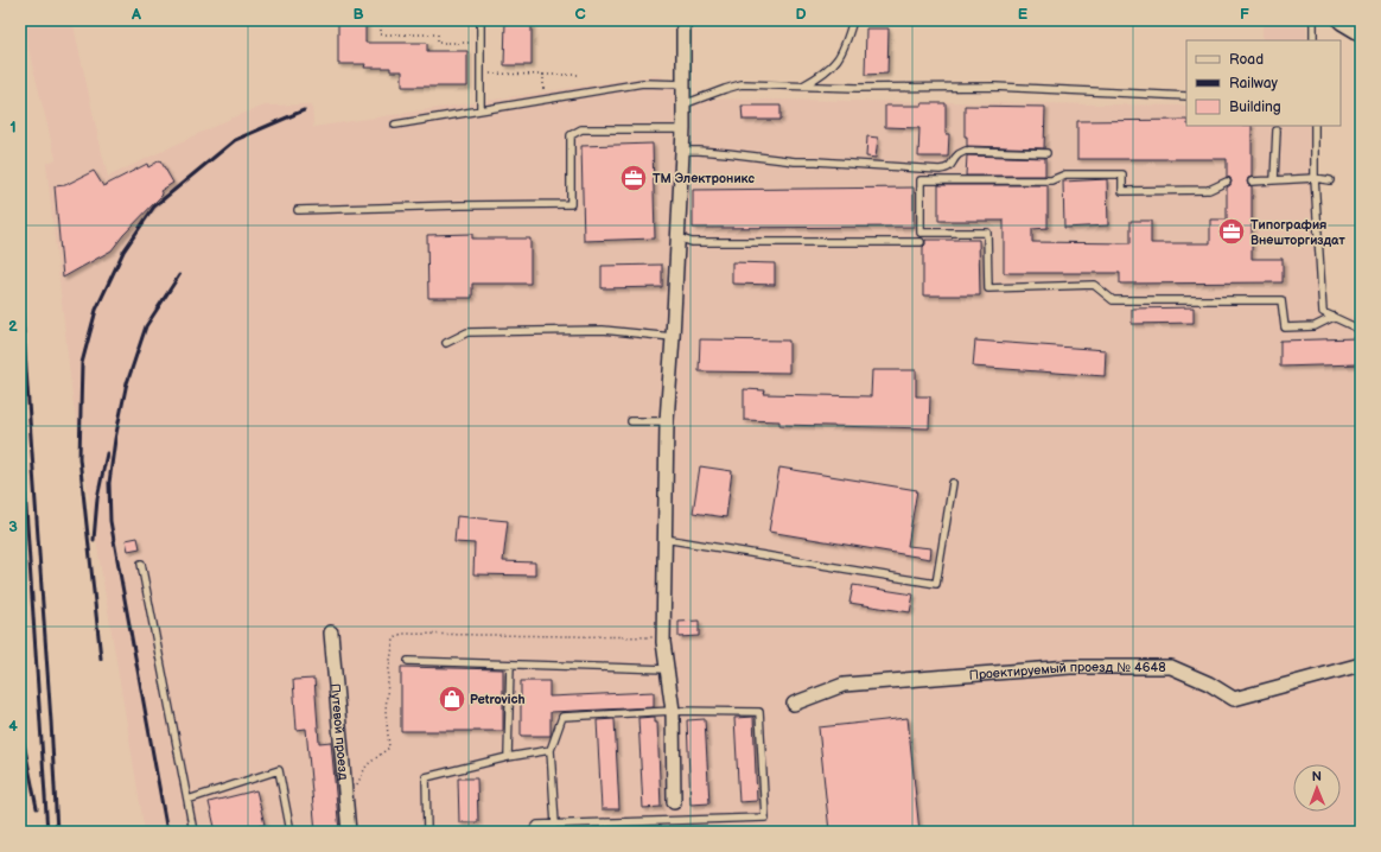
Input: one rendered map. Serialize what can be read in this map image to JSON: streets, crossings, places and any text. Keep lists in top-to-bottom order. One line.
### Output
{"streets":{"street":["Проектируемый проезд № 4648","Путевой проезд"]},"places":{"office":["ТМ Электроникс","Типография Внешторгиздат"],"shop":["Petrovich"]},"legend":["Road","Railway","Building"],"north":"top","grid":{"columns":["A","B","C","D","E","F"],"rows":["1","2","3","4"]}}
